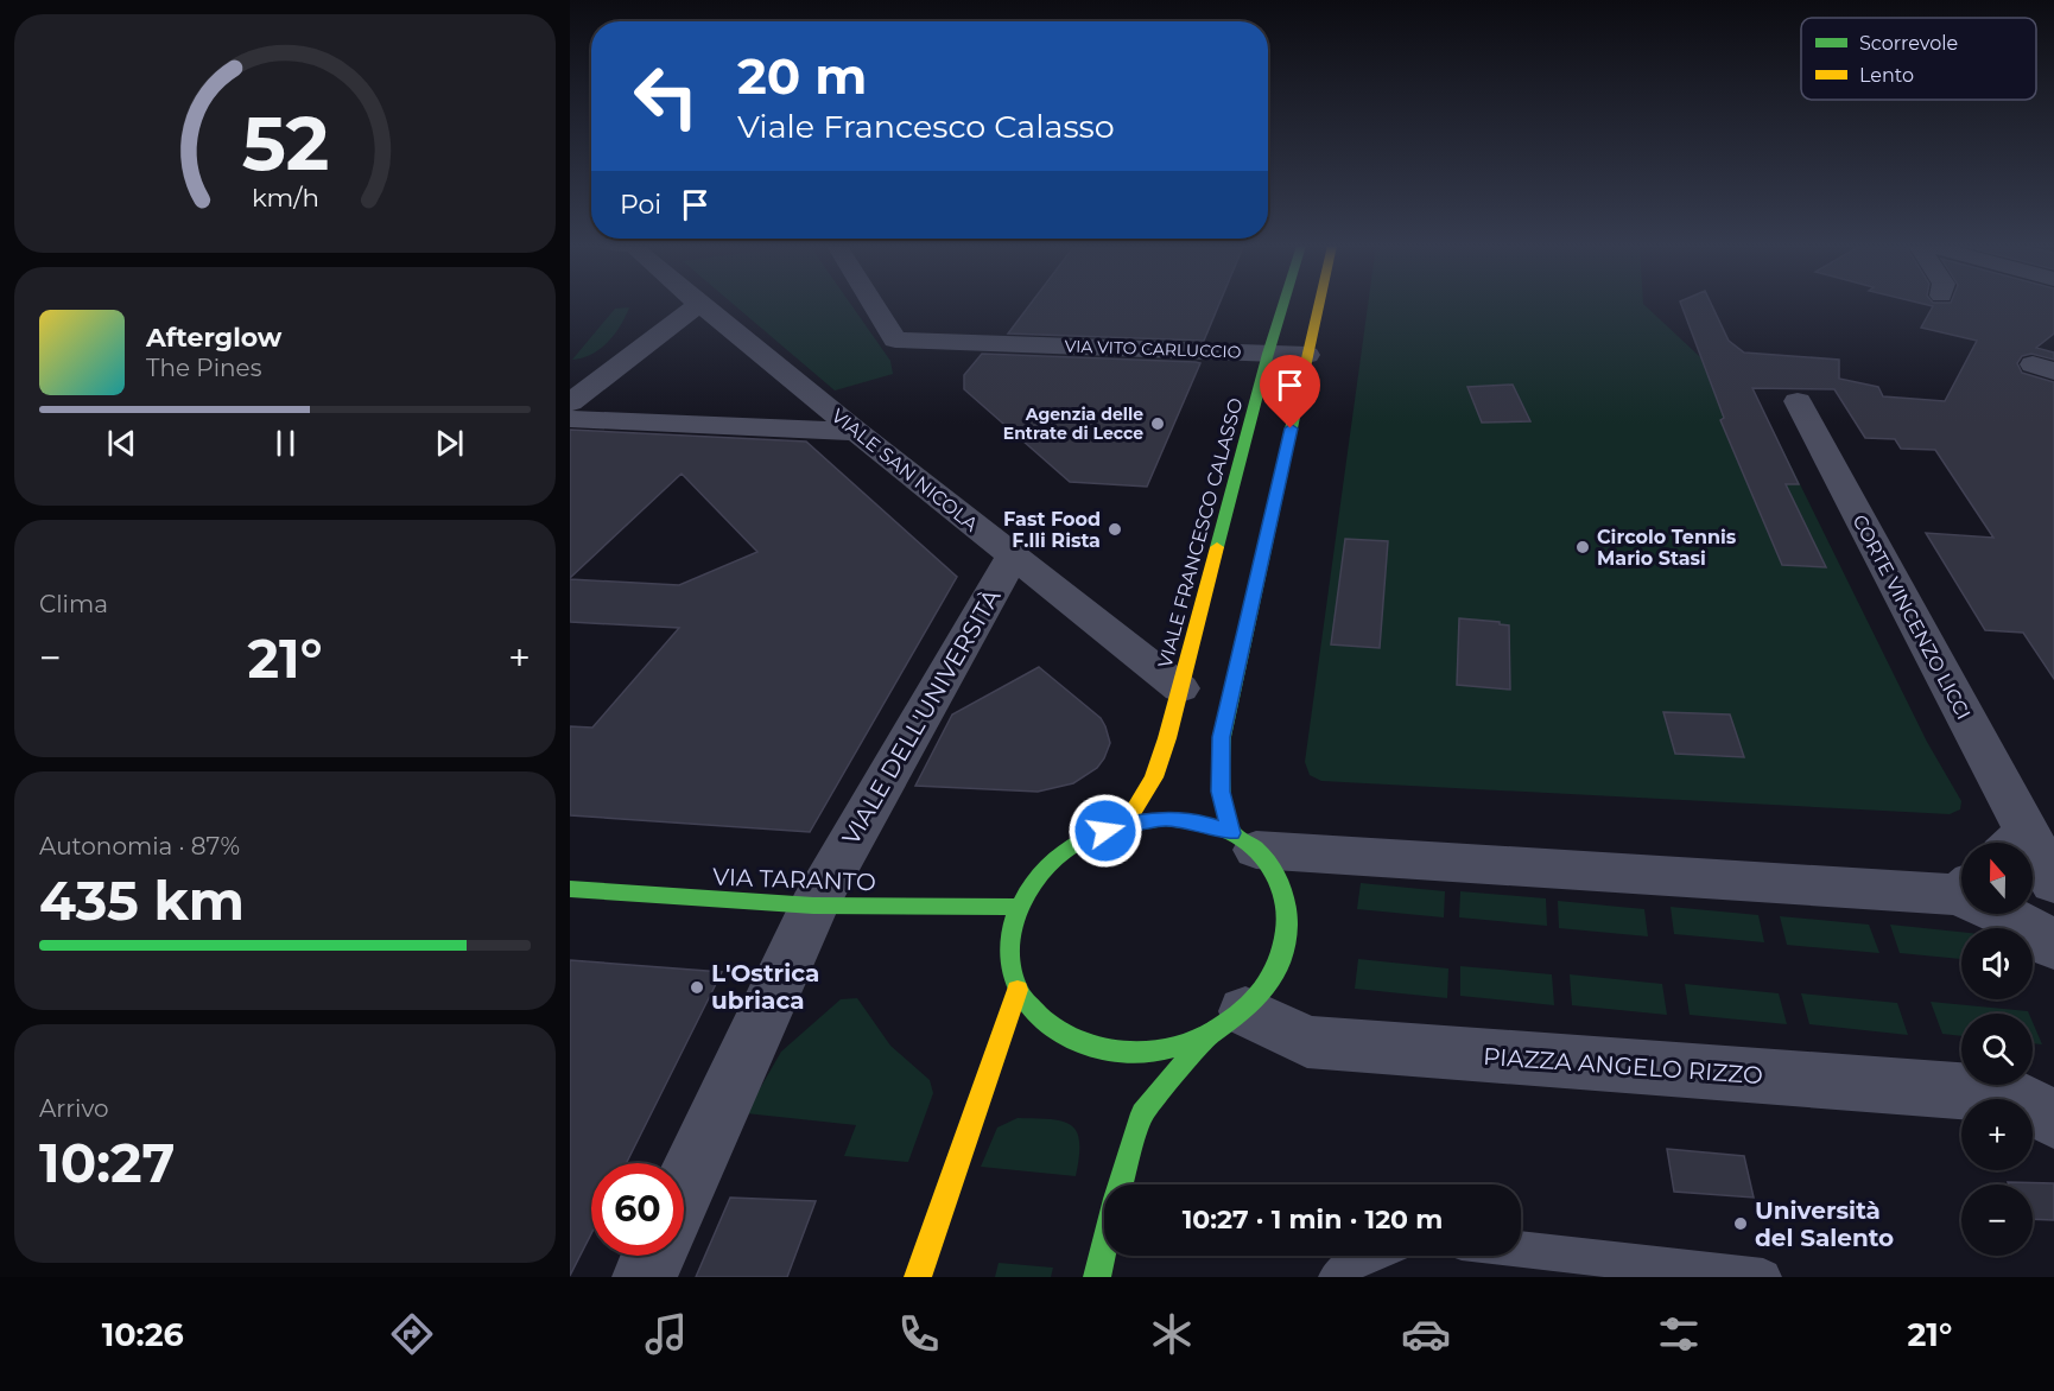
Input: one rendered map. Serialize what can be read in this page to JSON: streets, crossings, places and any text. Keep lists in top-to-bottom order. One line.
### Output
{"streets":{"main road":["VIALE FRANCESCO CALASSO","VIA TARANTO"],"street":["VIA VITO CARLUCCIO","VIALE SAN NICOLA","CORTE VINCENZO LICCI","VIALE DELL'UNIVERSITÀ","PIAZZA ANGELO RIZZO"]},"crossings":[["VIA VITO CARLUCCIO","VIALE FRANCESCO CALASSO"],["VIALE SAN NICOLA","VIALE FRANCESCO CALASSO"],["VIALE SAN NICOLA","VIALE DELL'UNIVERSITÀ"],["VIALE DELL'UNIVERSITÀ","VIA TARANTO"]],"places":["Agenzia delle Entrate di Lecce","Fast Food F.lli Rista","Circolo Tennis Mario Stasi","L'Ostrica ubriaca","Università del Salento"],"legend":["Scorrevole","Lento"],"north":"top","page":{"turn":["20 m","Viale Francesco Calasso"],"then":"Poi","song":["Afterglow","The Pines"],"tile":["Clima",["Autonomia · 87%","435 km"],["Arrivo","10:27"]],"heat":["−","21°","+"],"map_buttons":["+","−"],"limit":"60","trip":"10:27 · 1 min · 120 m","tabs":["10:26","21°"],"gauge":["52","km/h"]}}
